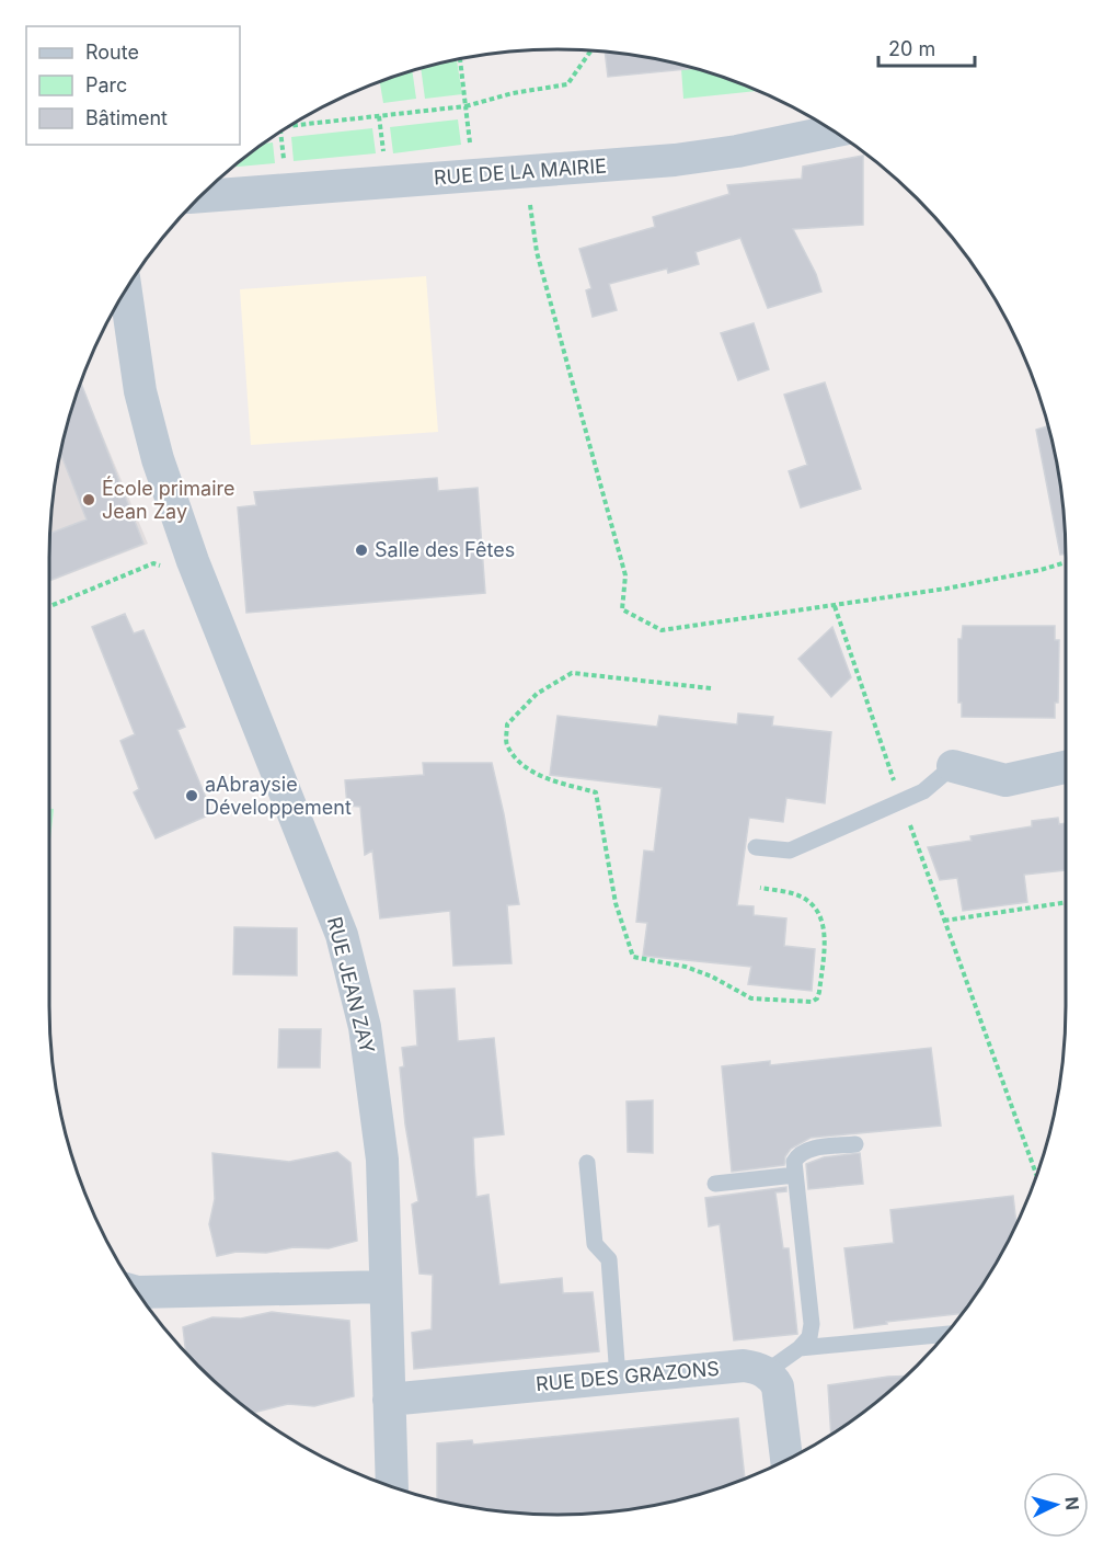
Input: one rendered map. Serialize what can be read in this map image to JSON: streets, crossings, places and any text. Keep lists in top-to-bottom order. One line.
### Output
{"streets":{"street":["RUE DE LA MAIRIE","RUE JEAN ZAY","RUE DES GRAZONS"]},"crossings":[["RUE JEAN ZAY","RUE DES GRAZONS"]],"places":["École primaire Jean Zay","Salle des Fêtes","aAbraysie Développement"],"legend":["Route","Parc","Bâtiment"],"scale_bar":"20 m","north":"right"}
